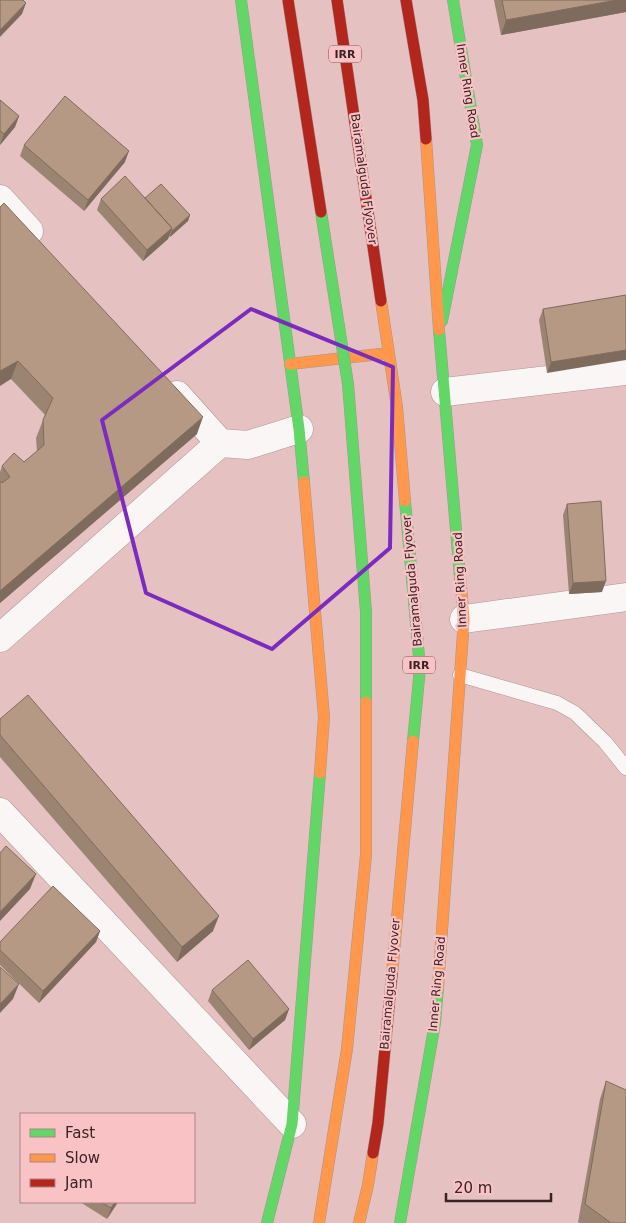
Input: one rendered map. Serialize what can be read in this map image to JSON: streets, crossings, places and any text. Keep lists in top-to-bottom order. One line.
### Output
{"streets":{"main road":["IRR","Inner Ring Road","Bairamalguda Flyover"]},"legend":["Fast","Slow","Jam"],"scale_bar":"20 m"}
